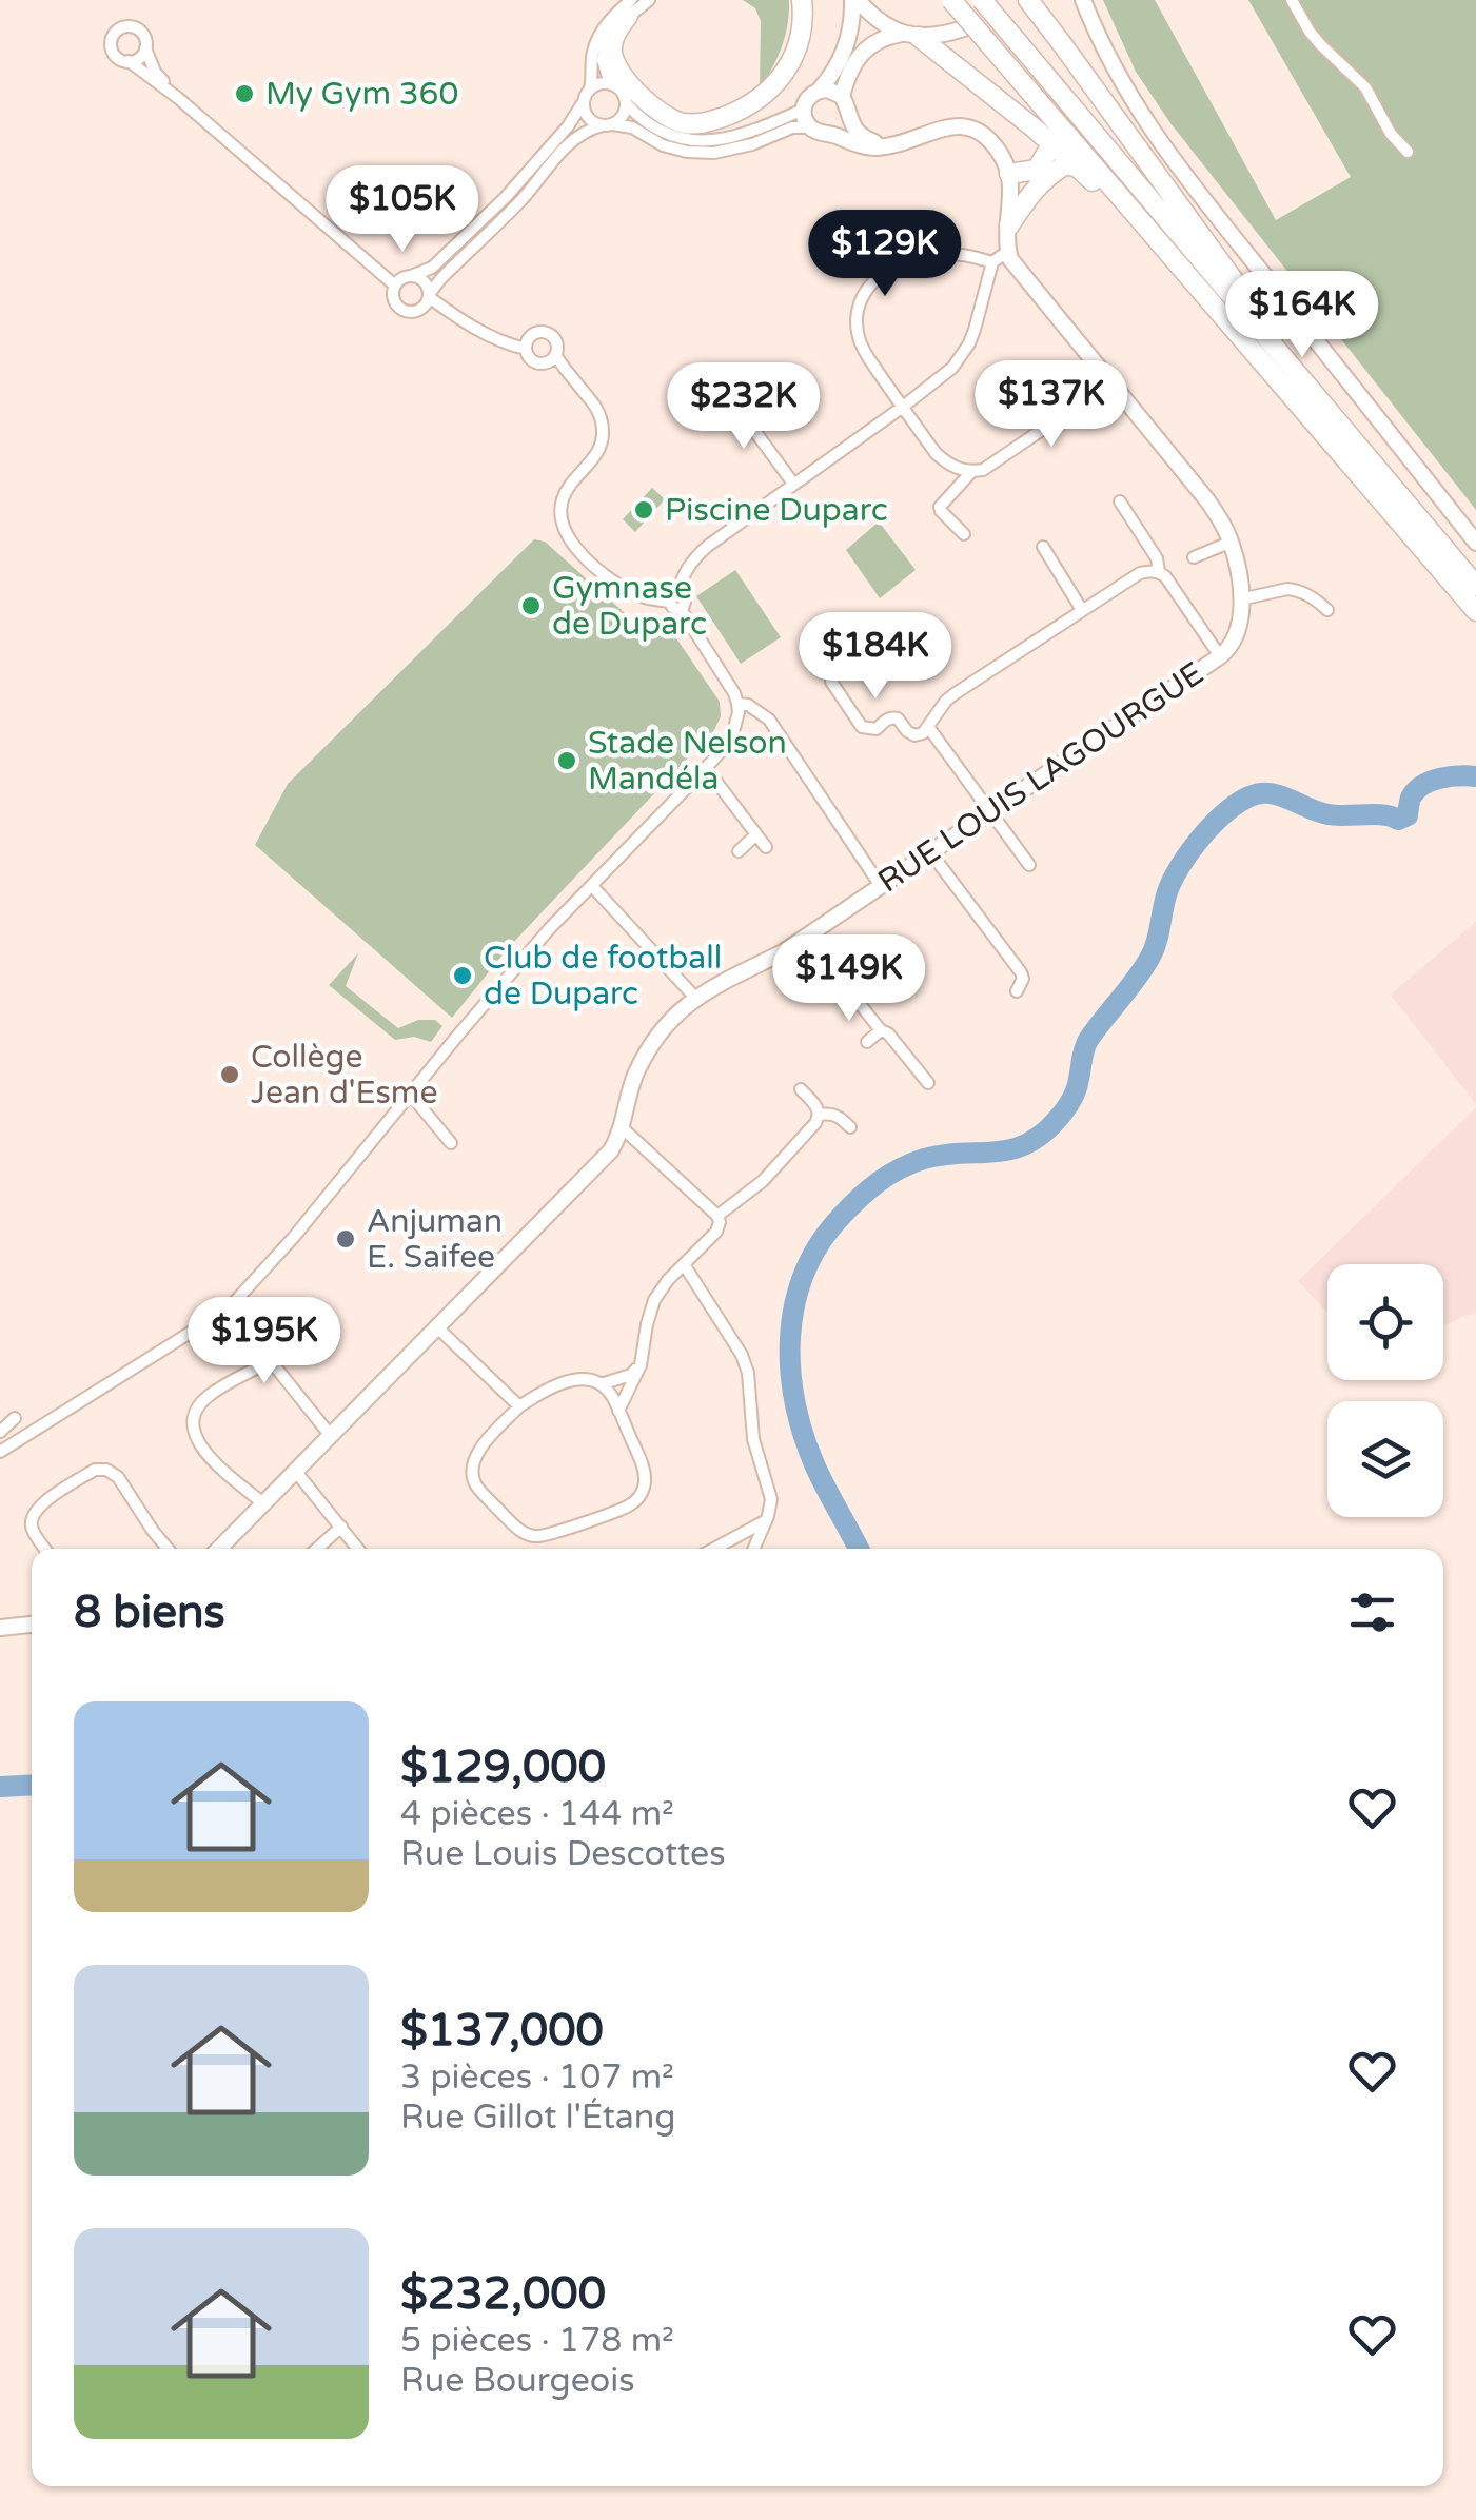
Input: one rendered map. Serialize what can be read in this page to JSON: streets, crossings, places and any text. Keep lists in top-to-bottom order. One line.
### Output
{"streets":{"main road":["RUE LOUIS LAGOURGUE"]},"places":["My Gym 360","Piscine Duparc","Gymnase de Duparc","Stade Nelson Mandéla","Club de football de Duparc","Collège Jean d'Esme","Anjuman E. Saifee"],"page":{"price":["$105K","$129K","$164K","$137K","$232K","$184K","$149K","$195K"],"heading":"8 biens","list":[{"name":"$129,000","note":"4 pièces · 144 m² · Rue Louis Descottes"},{"name":"$137,000","note":"3 pièces · 107 m² · Rue Gillot l'Étang"},{"name":"$232,000","note":"5 pièces · 178 m² · Rue Bourgeois"}]}}
